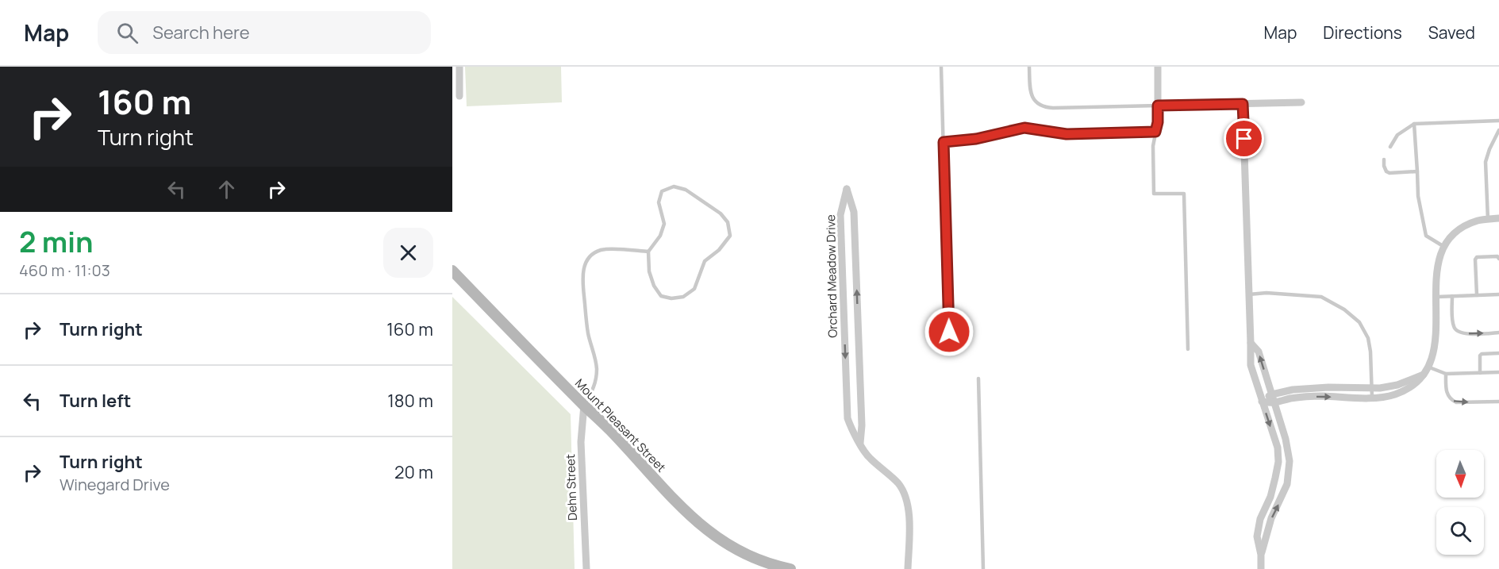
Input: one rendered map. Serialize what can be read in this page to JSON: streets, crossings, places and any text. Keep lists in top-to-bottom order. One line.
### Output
{"streets":{"main road":["Mount Pleasant Street"],"street":["Orchard Meadow Drive","Dehn Street"]},"crossings":[["Mount Pleasant Street","Dehn Street"]],"north":"bottom","page":{"header":"Map","search":"Search here","nav":["Map","Directions","Saved"],"turn":["160 m","Turn right"],"heading":["2 min","460 m · 11:03"],"list":[{"name":"Turn right","value":"160 m"},{"name":"Turn left","value":"180 m"},{"name":"Turn right","note":"Winegard Drive","value":"20 m"}]}}
